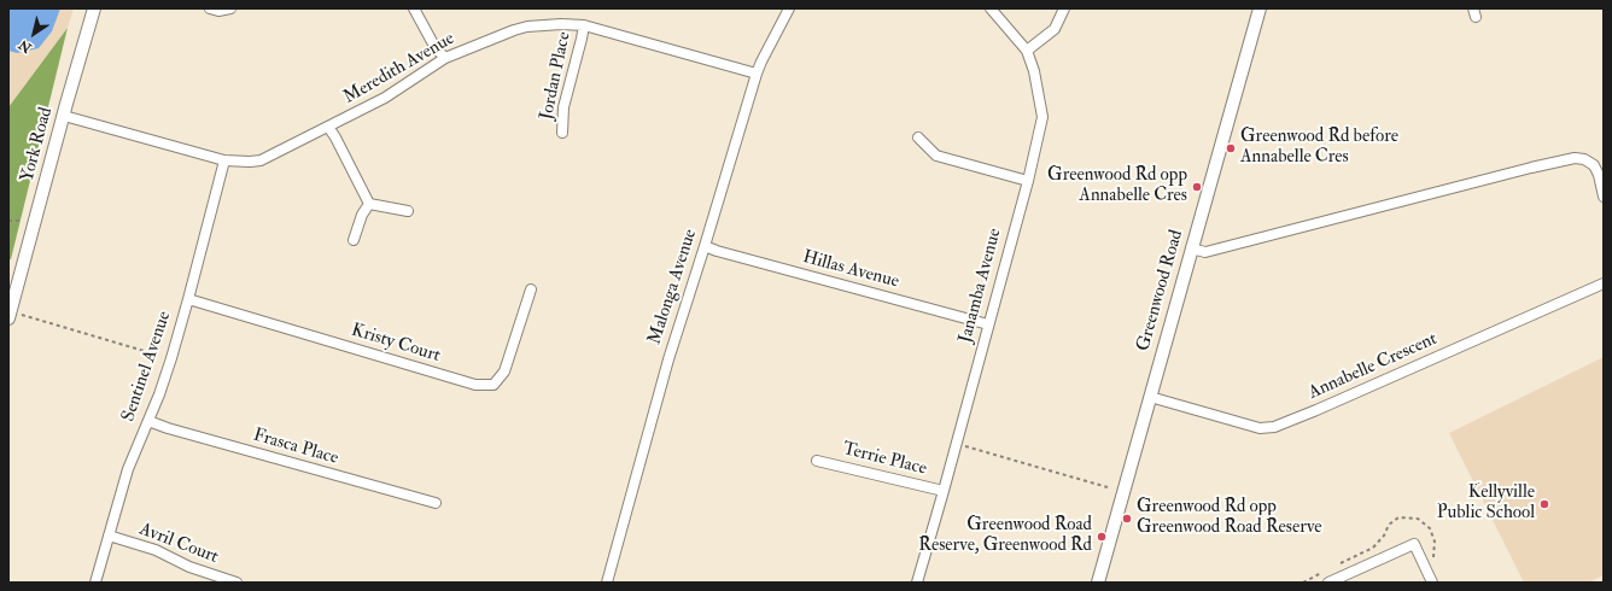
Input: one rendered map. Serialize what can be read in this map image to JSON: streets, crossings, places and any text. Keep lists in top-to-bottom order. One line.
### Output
{"streets":{"street":["Meredith Avenue","Jordan Place","York Road","Hillas Avenue","Janamba Avenue","Malonga Avenue","Greenwood Road","Kristy Court","Sentinel Avenue","Annabelle Crescent","Frasca Place","Terrie Place","Avril Court"]},"crossings":[["Meredith Avenue","Jordan Place"],["Meredith Avenue","York Road"],["Meredith Avenue","Malonga Avenue"],["Meredith Avenue","Sentinel Avenue"],["Hillas Avenue","Janamba Avenue"],["Hillas Avenue","Malonga Avenue"],["Janamba Avenue","Terrie Place"],["Greenwood Road","Annabelle Crescent"],["Kristy Court","Sentinel Avenue"],["Sentinel Avenue","Frasca Place"],["Sentinel Avenue","Avril Court"]],"places":["Greenwood Rd before Annabelle Cres","Greenwood Rd opp Annabelle Cres","Kellyville Public School","Greenwood Rd opp Greenwood Road Reserve","Greenwood Road Reserve, Greenwood Rd"],"north":"bottom left"}
